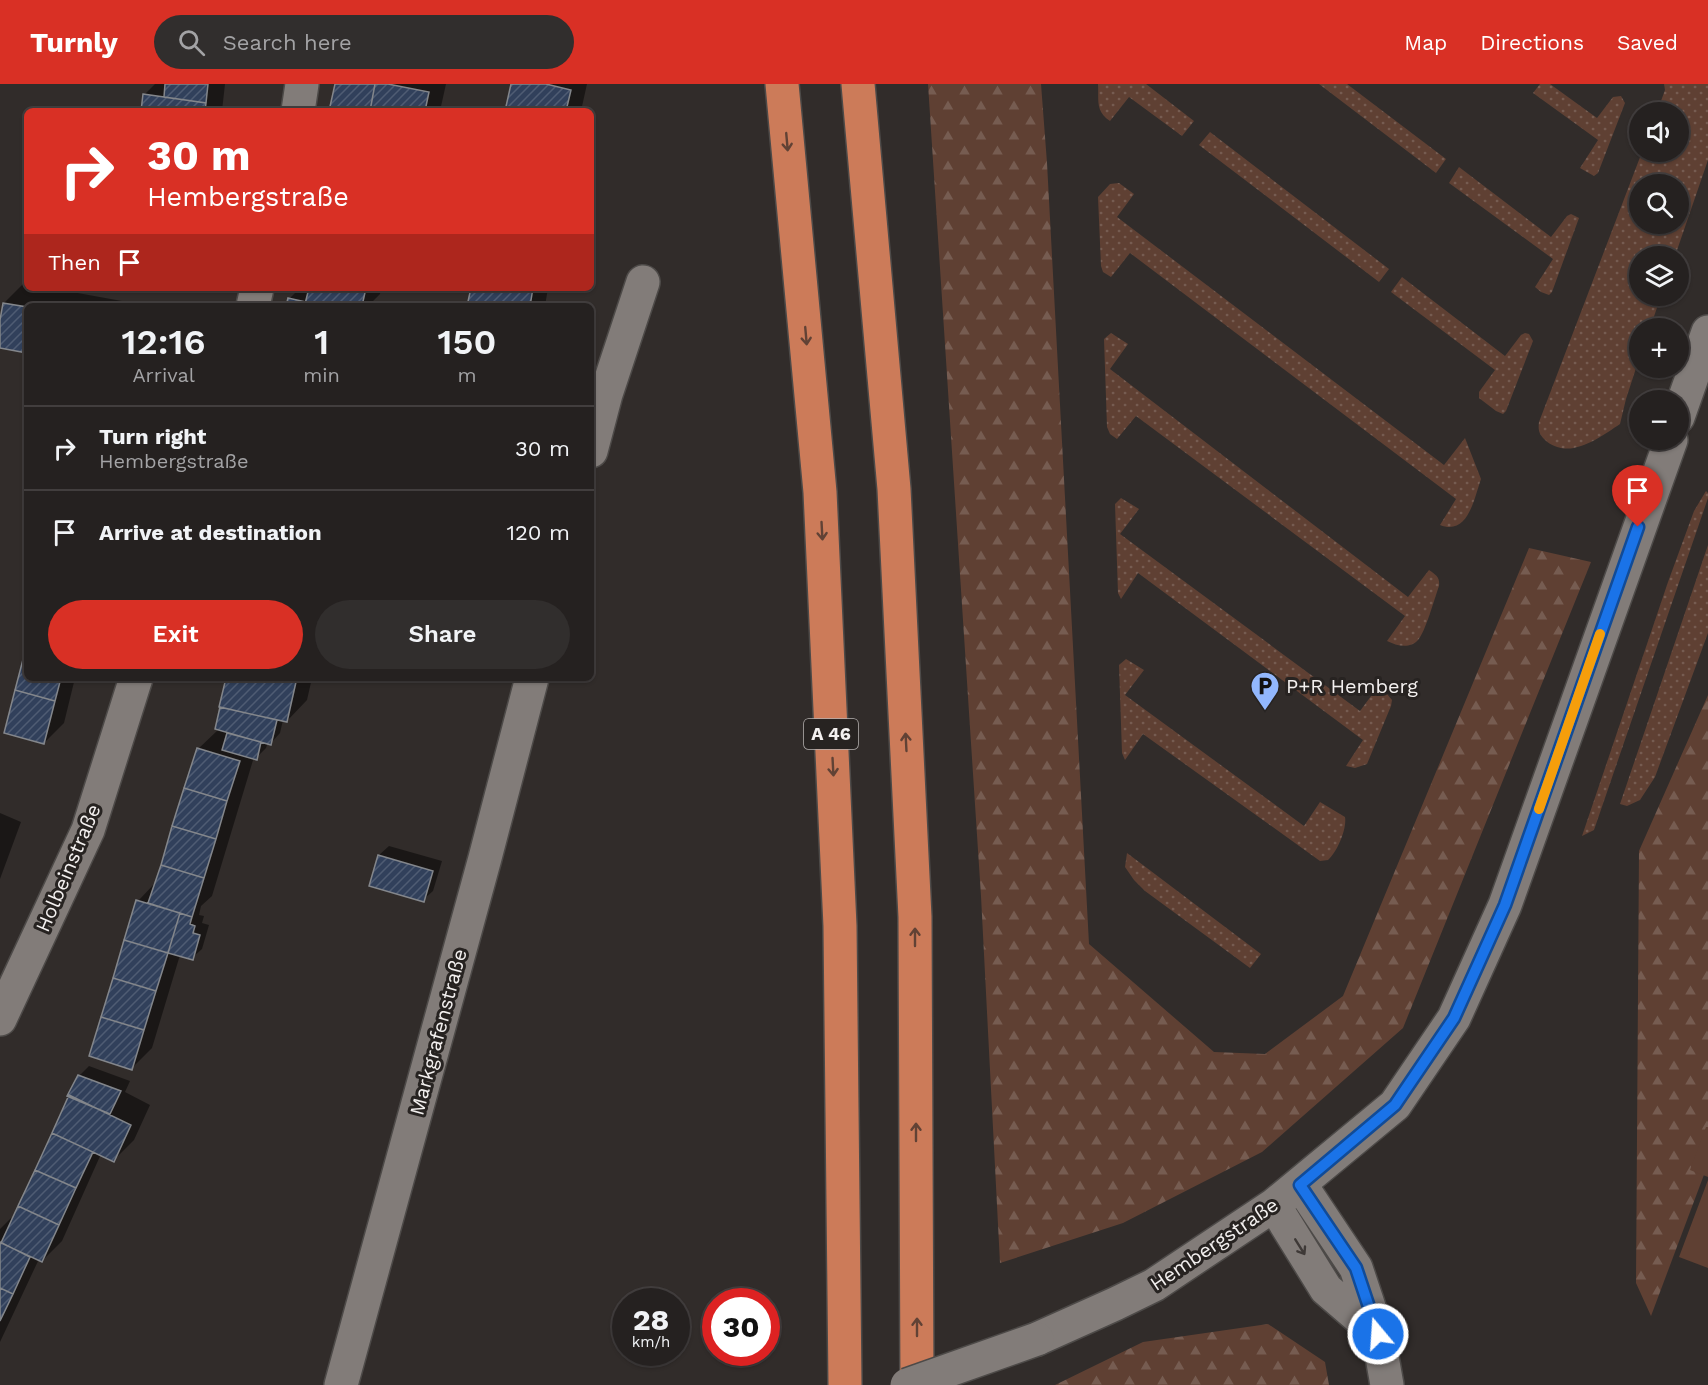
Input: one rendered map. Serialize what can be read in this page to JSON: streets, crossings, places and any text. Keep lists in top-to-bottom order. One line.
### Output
{"streets":{"highway":["A 46"],"street":["Holbeinstraße","Markgrafenstraße","Hembergstraße"]},"places":{"parking":["P+R Hemberg"]},"page":{"header":"Turnly","search":"Search here","nav":["Map","Directions","Saved"],"map_buttons":["+","−"],"turn":["30 m","Hembergstraße"],"then":"Then","eta":["12:16","Arrival","1","min","150","m"],"list":[{"name":"Turn right","note":"Hembergstraße","value":"30 m"},{"name":"Arrive at destination","value":"120 m"}],"buttons":["Exit","Share"],"speed":"28 km/h","limit":"30"}}
